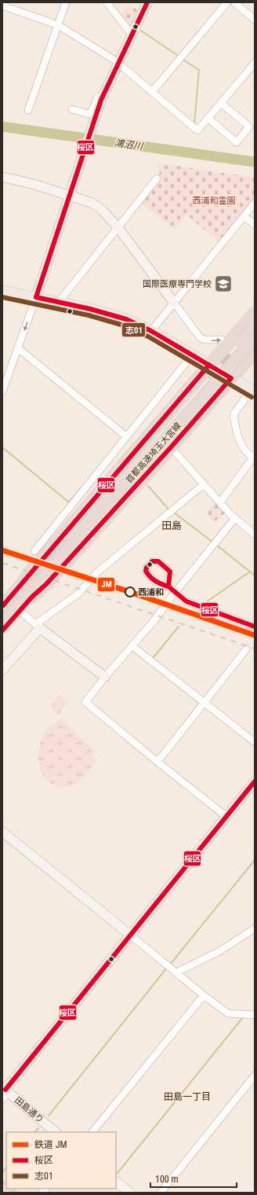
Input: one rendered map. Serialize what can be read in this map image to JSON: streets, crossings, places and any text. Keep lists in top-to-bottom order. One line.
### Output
{"streets":{"highway":["首都高速埼玉大宮線"],"street":["田島通り"]},"districts":["田島","田島一丁目"],"water":["鴻沼川"],"parks":["西浦和霊園"],"places":{"school or university":["国際医療専門学校"],"other":["西浦和"]},"lines":["transit line 桜区","transit line 志01","rail line JM"],"legend":["鉄道 JM","桜区","志01"],"scale_bar":"100 m"}
